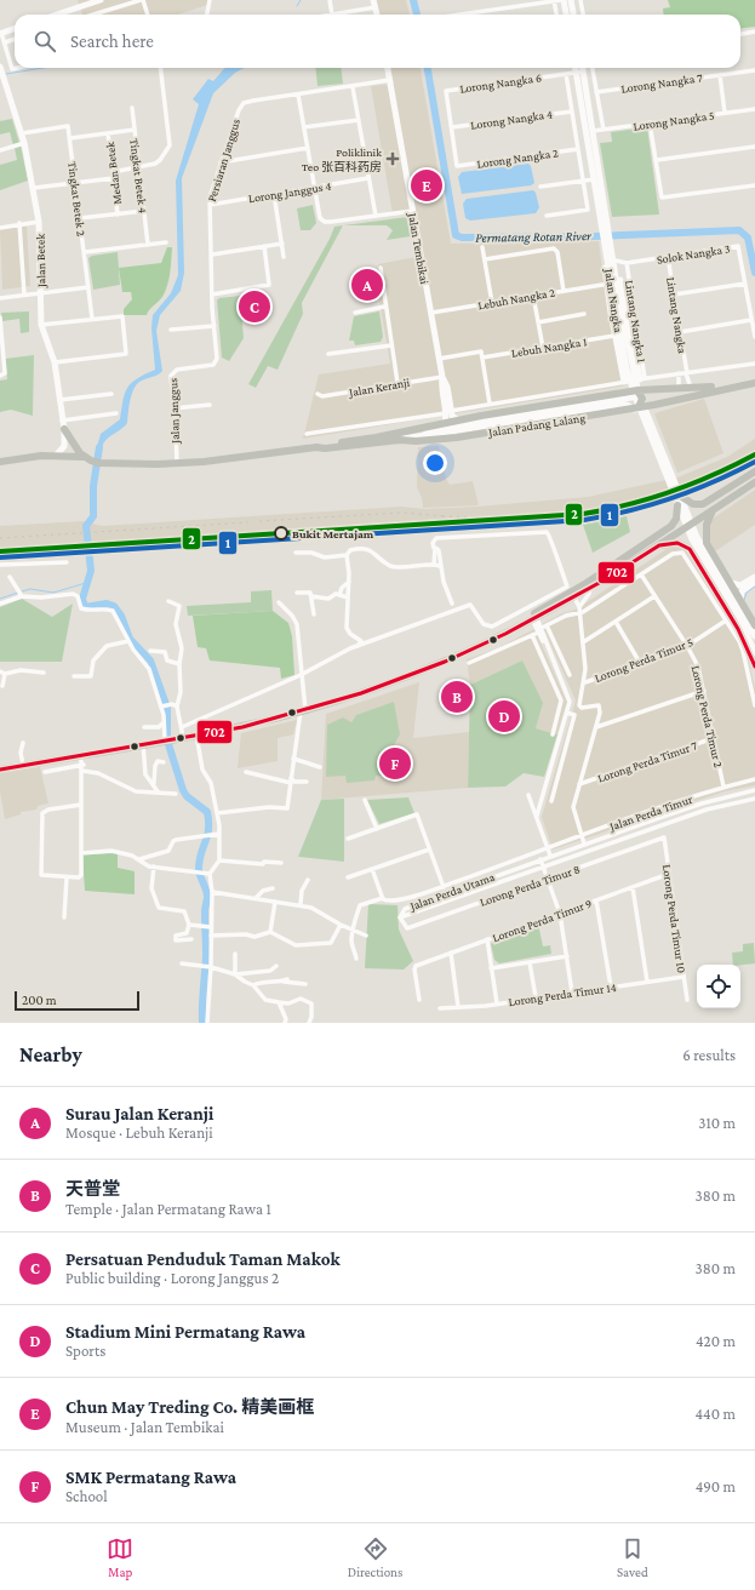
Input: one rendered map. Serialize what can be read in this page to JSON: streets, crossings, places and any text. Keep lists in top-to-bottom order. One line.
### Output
{"streets":{"main road":["Jalan Padang Lalang"],"street":["Lorong Nangka 6","Lorong Nangka 7","Lorong Nangka 4","Lorong Nangka 5","Lorong Nangka 2","Persiaran Janggus","Medan Betek","Tingkat Betek 4","Lorong Janggus 4","Tingkat Betek 2","Jalan Tembikai","Solok Nangka 3","Jalan Betek","Lebuh Nangka 2","Jalan Nangka","Lintang Nangka","Lintang Nangka 1","Lebuh Nangka 1","Jalan Keranji","Jalan Janggus","Lorong Perda Timur 5","Lorong Perda Timur 2","Lorong Perda Timur 7","Jalan Perda Timur","Lorong Perda Timur 8","Jalan Perda Utama","Lorong Perda Timur 10","Lorong Perda Timur 9","Lorong Perda Timur 14"]},"crossings":[["Lorong Nangka 6","Lorong Nangka 4"],["Lorong Nangka 6","Lorong Nangka 2"],["Lorong Nangka 6","Jalan Nangka"],["Lorong Nangka 4","Lorong Nangka 2"],["Lorong Nangka 5","Jalan Nangka"],["Persiaran Janggus","Lorong Janggus 4"],["Persiaran Janggus","Jalan Tembikai"],["Persiaran Janggus","Jalan Janggus"],["Medan Betek","Tingkat Betek 4"],["Medan Betek","Tingkat Betek 2"],["Jalan Tembikai","Lebuh Nangka 2"],["Jalan Tembikai","Jalan Keranji"],["Jalan Tembikai","Jalan Padang Lalang"],["Solok Nangka 3","Jalan Nangka"],["Solok Nangka 3","Lintang Nangka"],["Solok Nangka 3","Lintang Nangka 1"],["Jalan Nangka","Jalan Padang Lalang"],["Lintang Nangka","Jalan Padang Lalang"],["Jalan Janggus","Jalan Padang Lalang"],["Lorong Perda Timur 5","Lorong Perda Timur 2"],["Lorong Perda Timur 2","Lorong Perda Timur 7"],["Lorong Perda Timur 2","Jalan Perda Timur"],["Lorong Perda Timur 8","Jalan Perda Utama"],["Lorong Perda Timur 8","Lorong Perda Timur 10"],["Lorong Perda Timur 10","Lorong Perda Timur 9"],["Lorong Perda Timur 10","Lorong Perda Timur 14"]],"water":["Permatang Rotan River"],"places":{"health":["Poliklinik Teo 张百科药房"],"other":["Bukit Mertajam"]},"lines":["rail line 2","rail line 1","transit line 702"],"scale_bar":"200 m","page":{"search":"Search here","pins":["E","A","C","B","D","F"],"scale":"200 m","heading":["Nearby","6 results"],"list":[{"mark":"A","name":"Surau Jalan Keranji","note":"Mosque · Lebuh Keranji","value":"310 m"},{"mark":"B","name":"天普堂","note":"Temple · Jalan Permatang Rawa 1","value":"380 m"},{"mark":"C","name":"Persatuan Penduduk Taman Makok","note":"Public building · Lorong Janggus 2","value":"380 m"},{"mark":"D","name":"Stadium Mini Permatang Rawa","note":"Sports","value":"420 m"},{"mark":"E","name":"Chun May Treding Co. 精美画框","note":"Museum · Jalan Tembikai","value":"440 m"},{"mark":"F","name":"SMK Permatang Rawa","note":"School","value":"490 m"}],"nav":["Map","Directions","Saved"]}}
